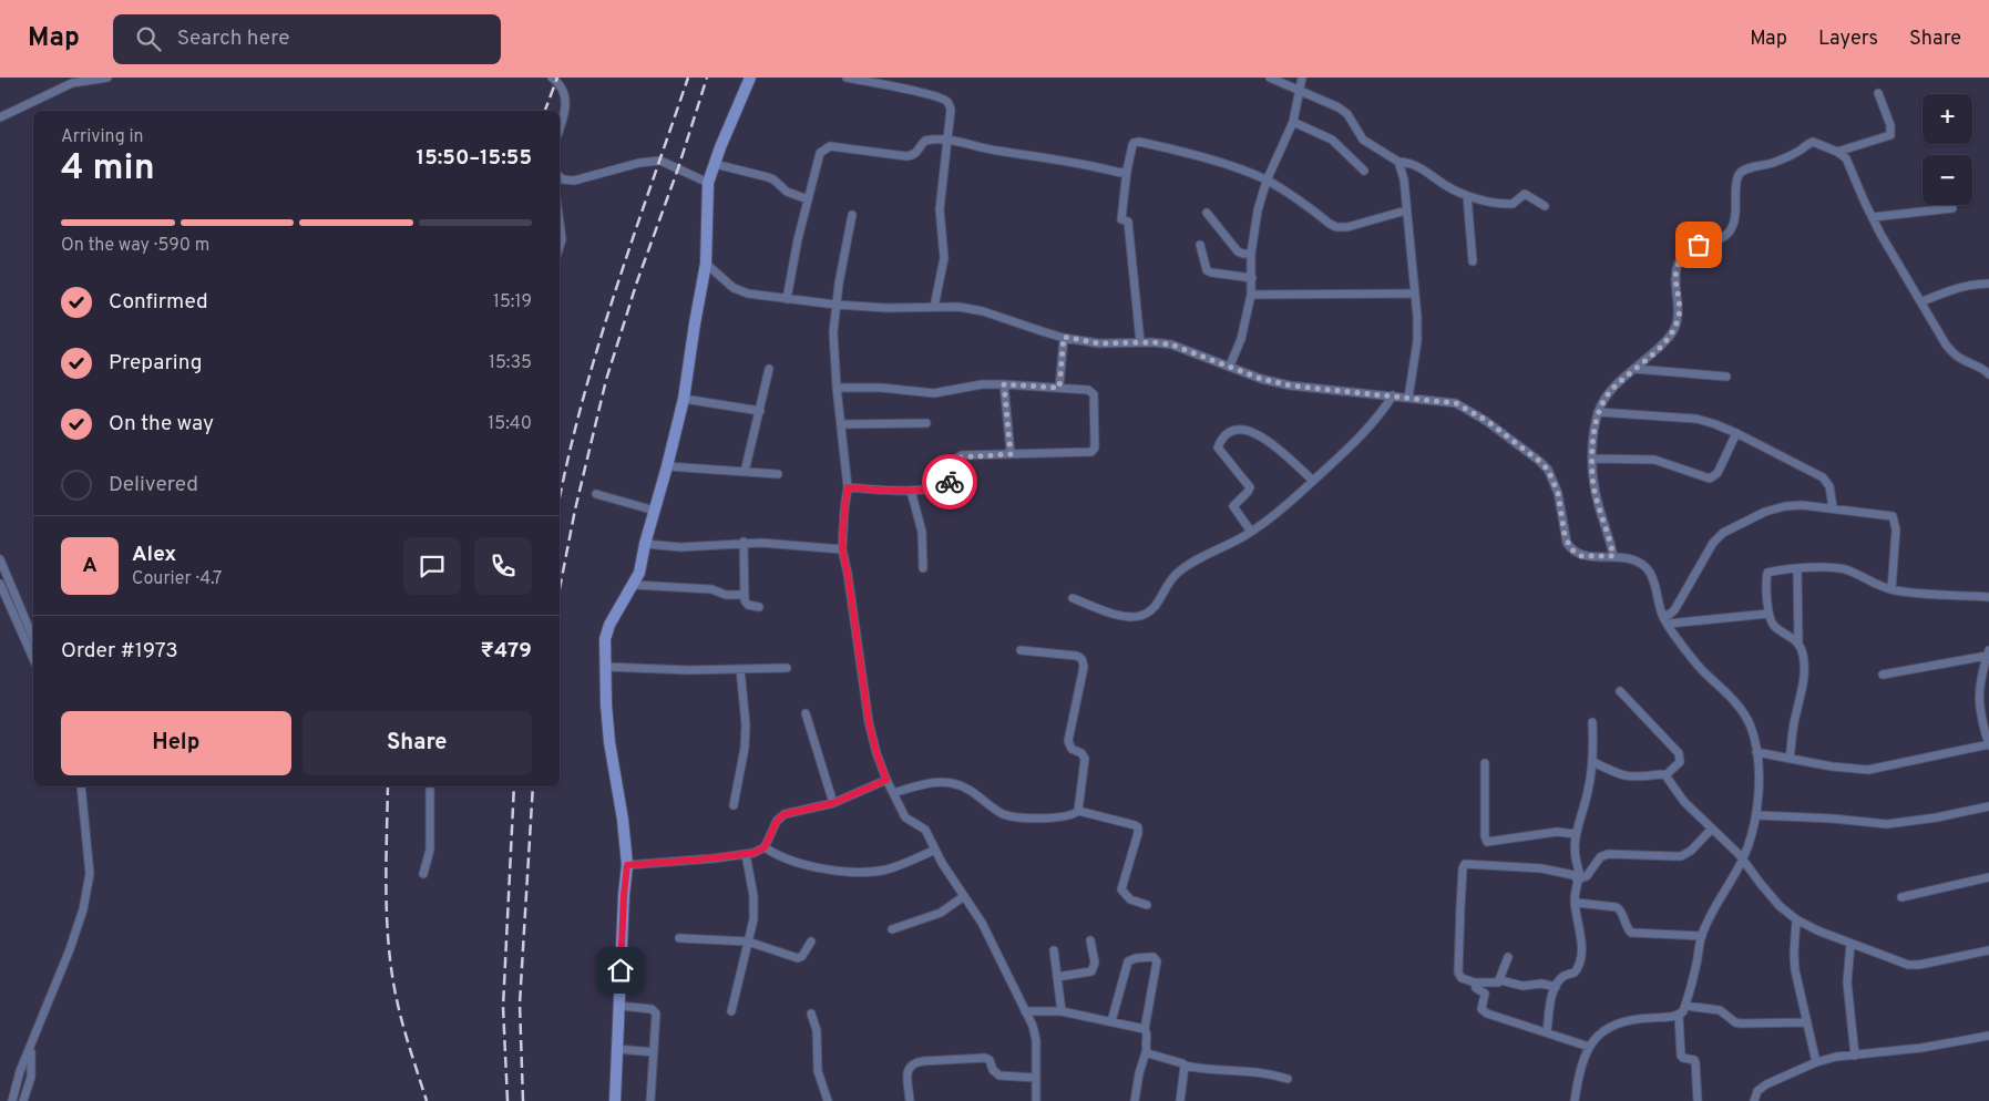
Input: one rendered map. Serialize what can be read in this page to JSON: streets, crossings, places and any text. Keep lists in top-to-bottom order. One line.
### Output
{"page":{"header":"Map","search":"Search here","nav":["Map","Layers","Share"],"map_buttons":["+","−"],"heading":["4 min","Arriving in","15:50–15:55"],"panel":["Alex","Courier · 4.7","Order #1973","₹479"],"bar":"On the way · 590 m","list":[["Confirmed","15:19"],["Preparing","15:35"],["On the way","15:40"],"Delivered"],"round":"A","buttons":["Help","Share"]}}
